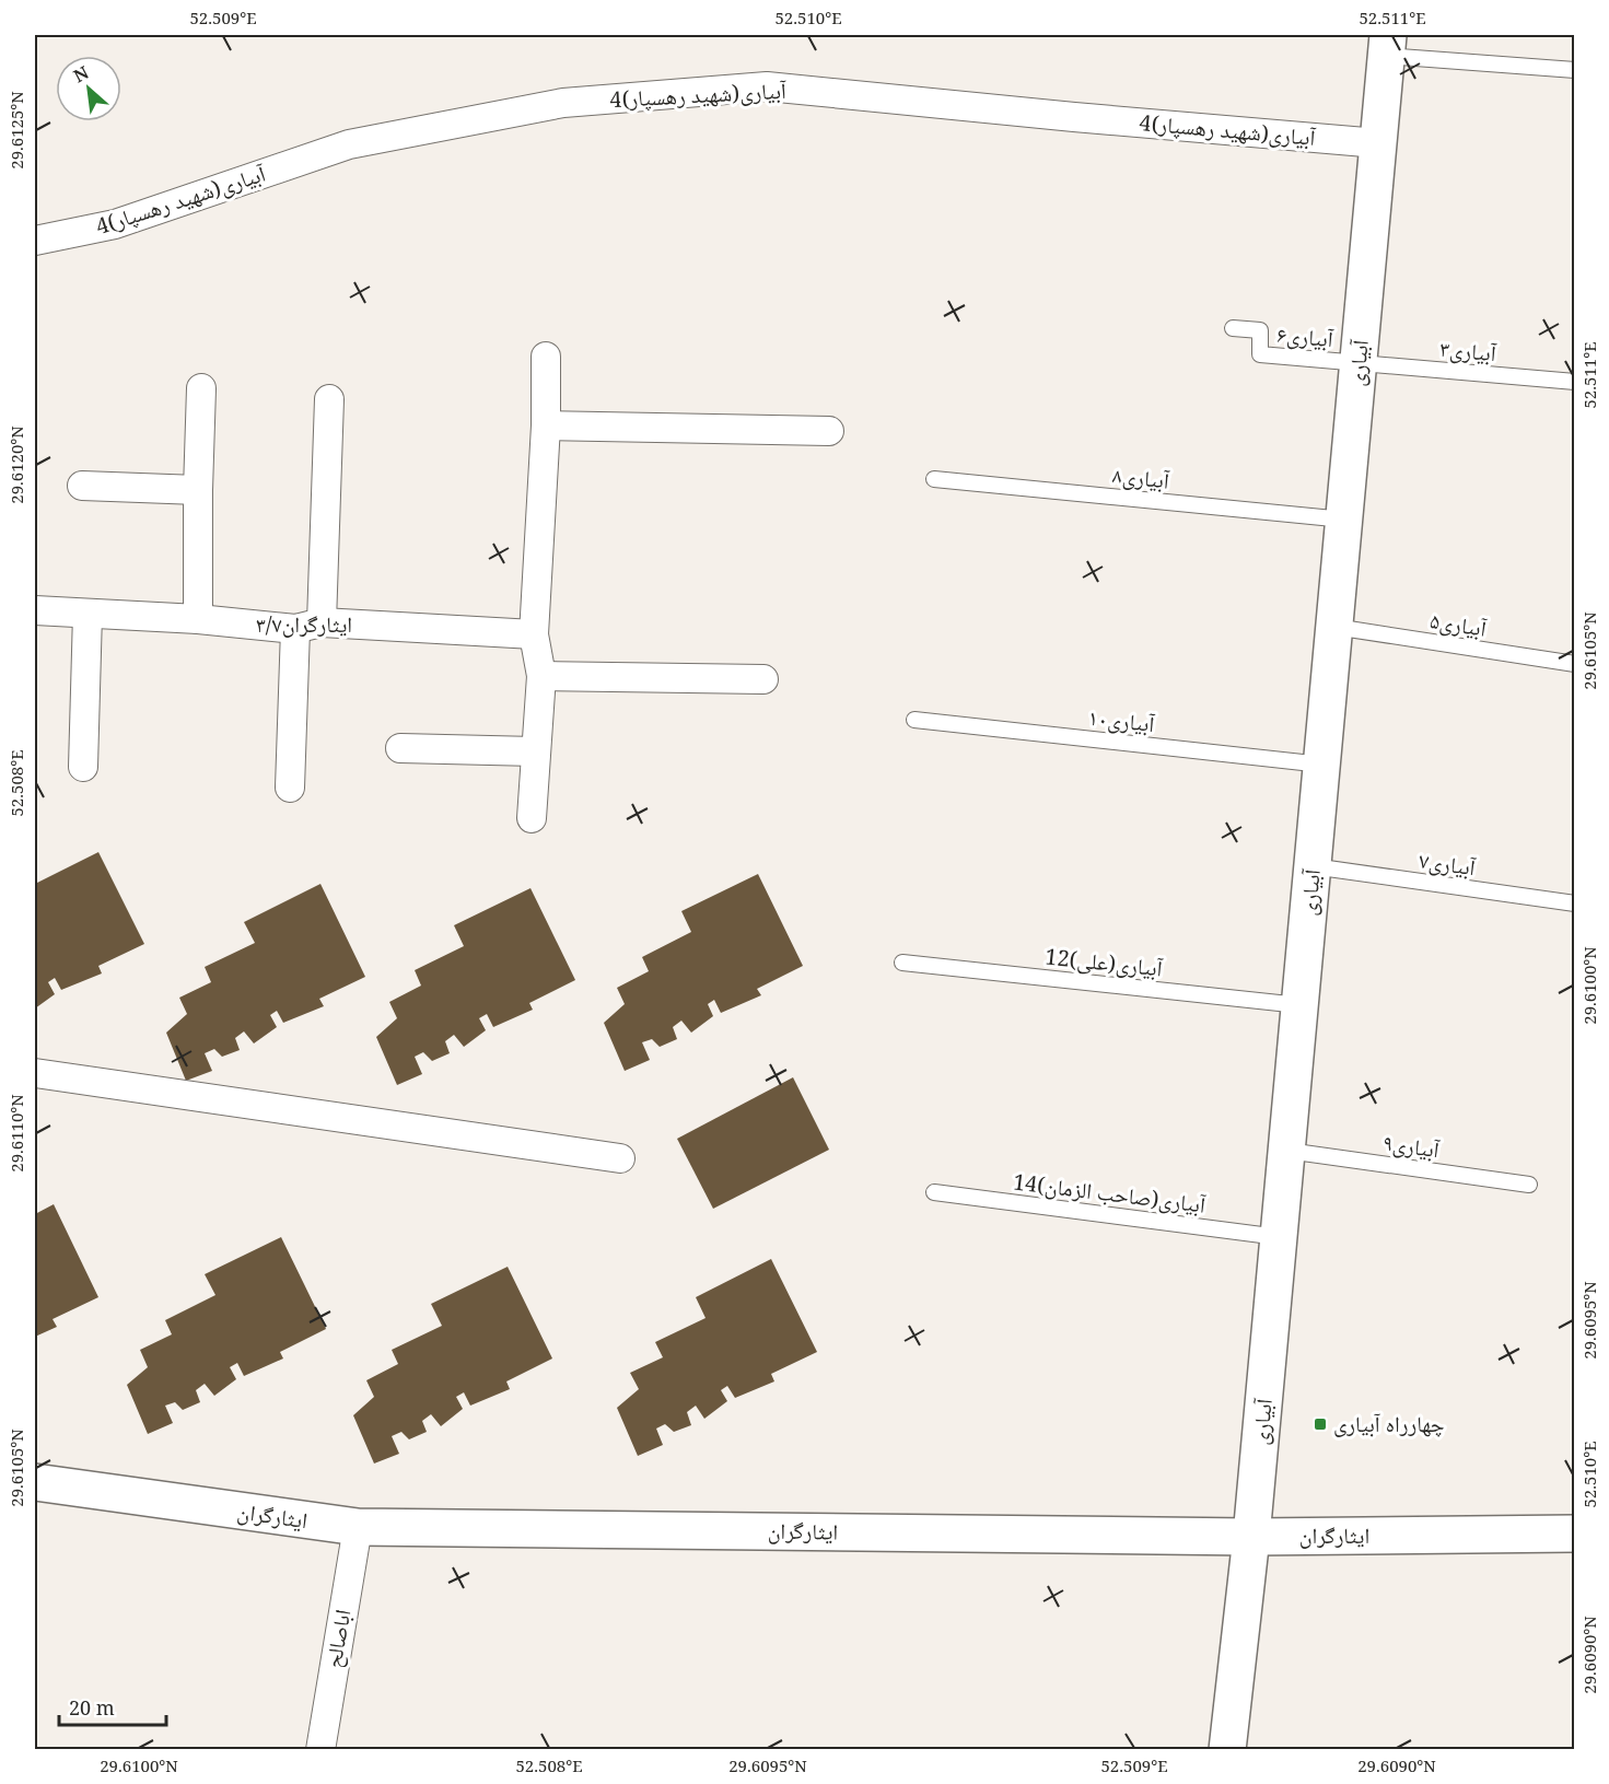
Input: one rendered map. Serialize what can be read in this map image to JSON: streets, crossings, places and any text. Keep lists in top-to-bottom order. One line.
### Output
{"streets":{"street":["4آبیاری(شهید رهسپار)","آبیاری","ایثارگران۳/۷","ایثارگران","اباصالح"],"lane":["آبیاری۶","آبیاری۳","آبیاری۸","آبیاری۵","آبیاری۱۰","آبیاری۷","12آبیاری(علی)","آبیاری۹","14آبیاری(صاحب الزمان)"]},"crossings":[["4آبیاری(شهید رهسپار)","آبیاری"],["آبیاری۶","آبیاری۳"],["آبیاری۶","آبیاری"],["آبیاری۳","آبیاری"],["آبیاری","آبیاری۸"],["آبیاری","آبیاری۵"],["آبیاری","آبیاری۱۰"],["آبیاری","آبیاری۷"],["آبیاری","12آبیاری(علی)"],["آبیاری","آبیاری۹"],["آبیاری","14آبیاری(صاحب الزمان)"],["آبیاری","ایثارگران"],["ایثارگران","اباصالح"]],"places":{"transit":["چهارراه آبیاری"]},"scale_bar":"20 m","north":"top left","coordinates":["52.509°E","52.510°E","52.511°E","29.6125°N","29.6120°N","29.6105°N","52.508°E","29.6100°N","29.6110°N","29.6095°N","29.6090°N"]}
